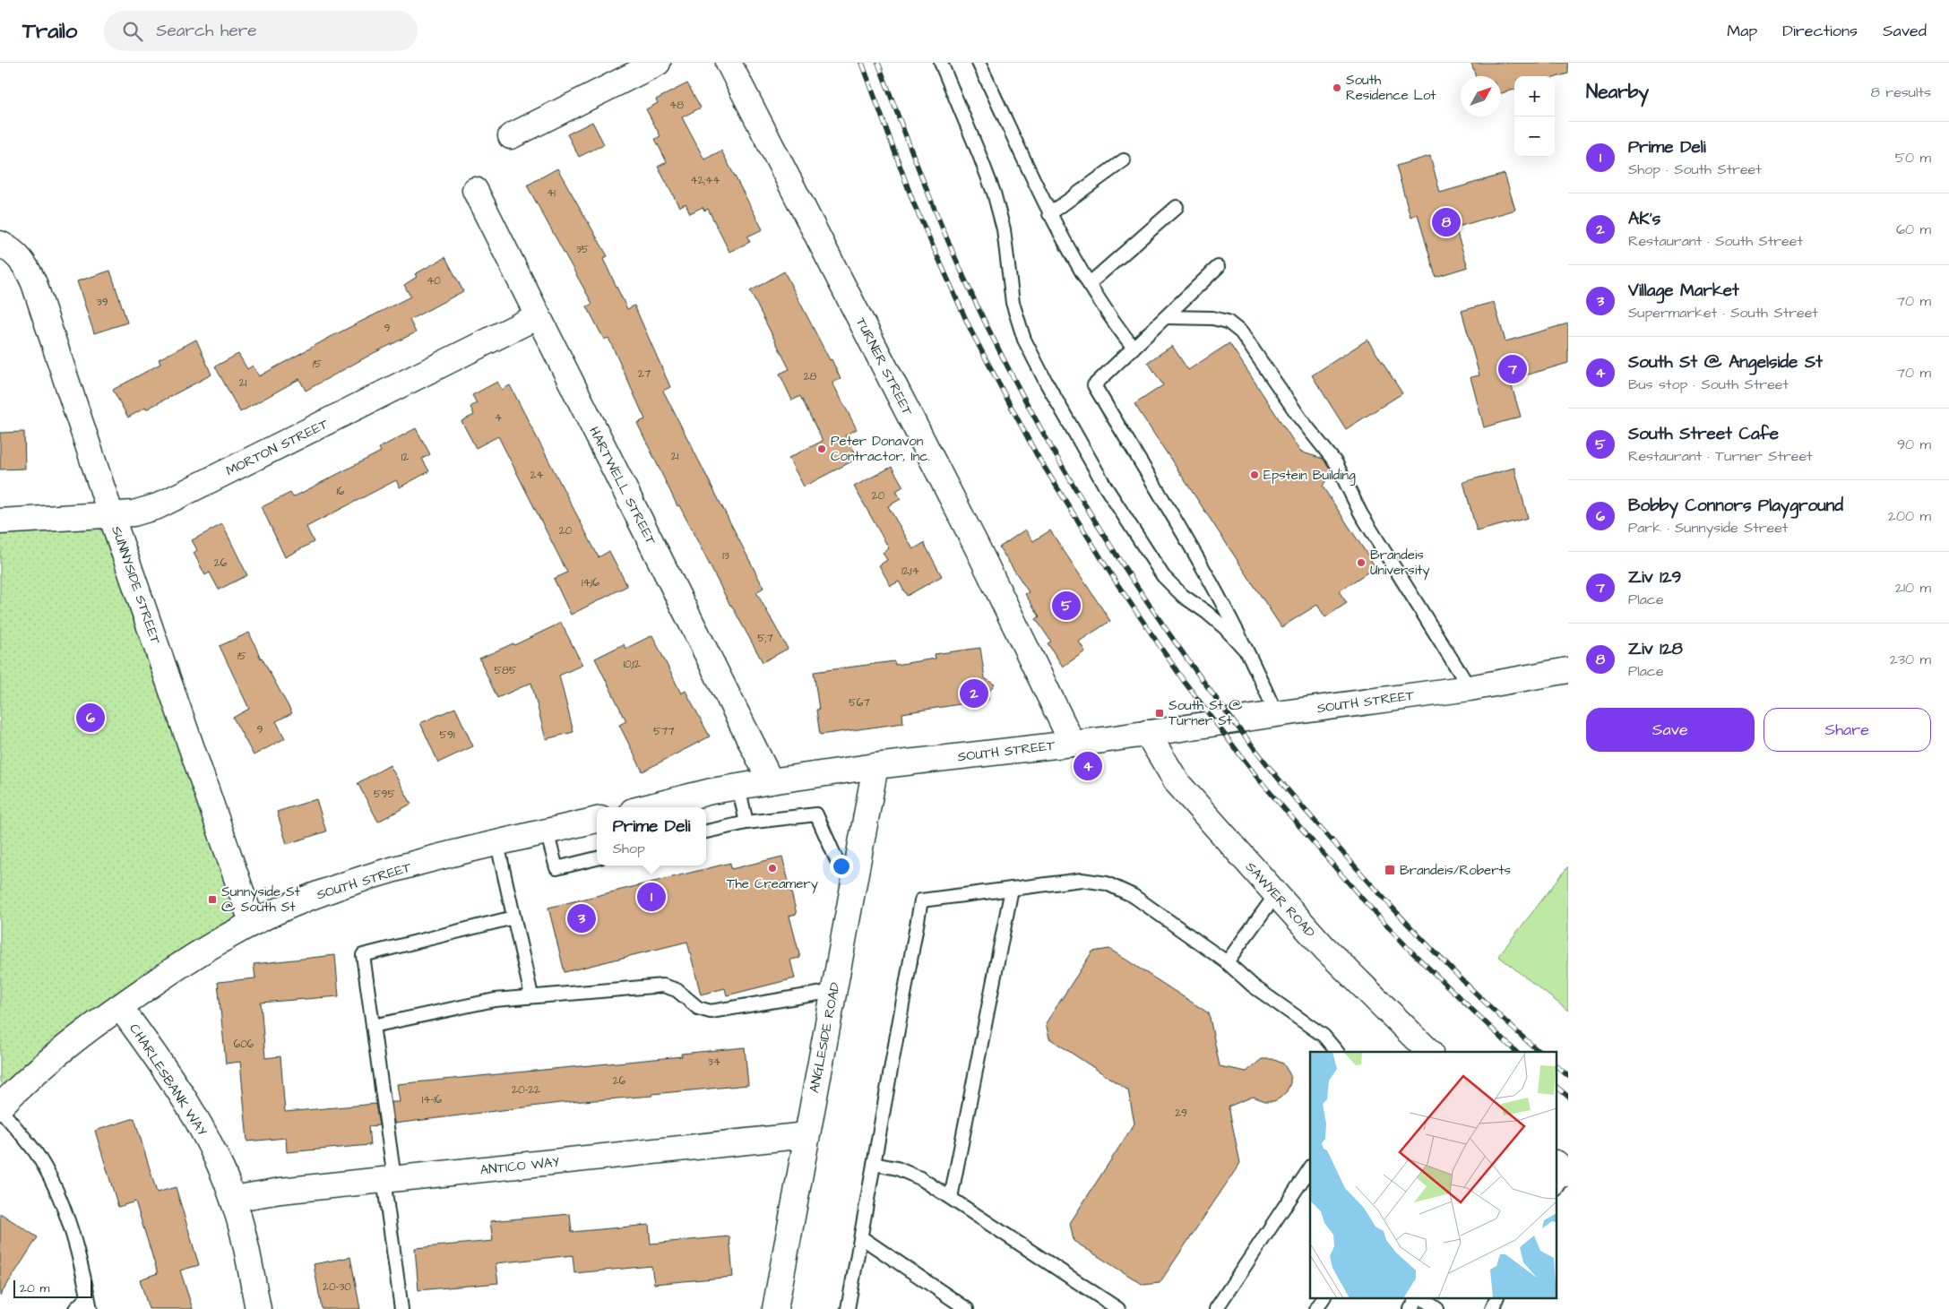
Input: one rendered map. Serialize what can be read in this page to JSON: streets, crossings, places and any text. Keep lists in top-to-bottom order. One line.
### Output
{"streets":{"street":["TURNER STREET","MORTON STREET","HARTWELL STREET","SUNNYSIDE STREET","SOUTH STREET","SAWYER ROAD","ANGLESIDE ROAD","CHARLESBANK WAY","ANTICO WAY"]},"crossings":[["TURNER STREET","SOUTH STREET"],["MORTON STREET","HARTWELL STREET"],["MORTON STREET","SUNNYSIDE STREET"],["HARTWELL STREET","SOUTH STREET"],["SUNNYSIDE STREET","SOUTH STREET"],["SOUTH STREET","SAWYER ROAD"],["SOUTH STREET","ANGLESIDE ROAD"],["SOUTH STREET","CHARLESBANK WAY"],["ANGLESIDE ROAD","ANTICO WAY"],["CHARLESBANK WAY","ANTICO WAY"]],"places":{"other":["South Residence Lot","Peter Donavon Contractor, Inc.","Epstein Building","Brandeis University","The Creamery"],"transit":["South St @ Turner St","Brandeis/Roberts","Sunnyside St @ South St"]},"house_numbers":["48","42;44","41","35","40","39","9","15","27","28","21","4","21","12","24","16","20","20","13","26","12;14","14;16","5;7","15","10;12","585","567","9","577","591","595","606","34","26","20-22","14-16","29","20-30"],"scale_bar":"20 m","north":"top right","page":{"header":"Trailo","search":"Search here","nav":["Map","Directions","Saved"],"heading":["Nearby","8 results"],"map_buttons":["+","−"],"list":[{"mark":"1","name":"Prime Deli","note":"Shop · South Street","value":"50 m"},{"mark":"2","name":"AK's","note":"Restaurant · South Street","value":"60 m"},{"mark":"3","name":"Village Market","note":"Supermarket · South Street","value":"70 m"},{"mark":"4","name":"South St @ Angelside St","note":"Bus stop · South Street","value":"70 m"},{"mark":"5","name":"South Street Cafe","note":"Restaurant · Turner Street","value":"90 m"},{"mark":"6","name":"Bobby Connors Playground","note":"Park · Sunnyside Street","value":"200 m"},{"mark":"7","name":"Ziv 129","note":"Place","value":"210 m"},{"mark":"8","name":"Ziv 128","note":"Place","value":"230 m"}],"pins":["8","7","5","2","6","4","1","3"],"buttons":["Save","Share"],"popup":["Prime Deli","Shop"],"scale":"20 m"}}
